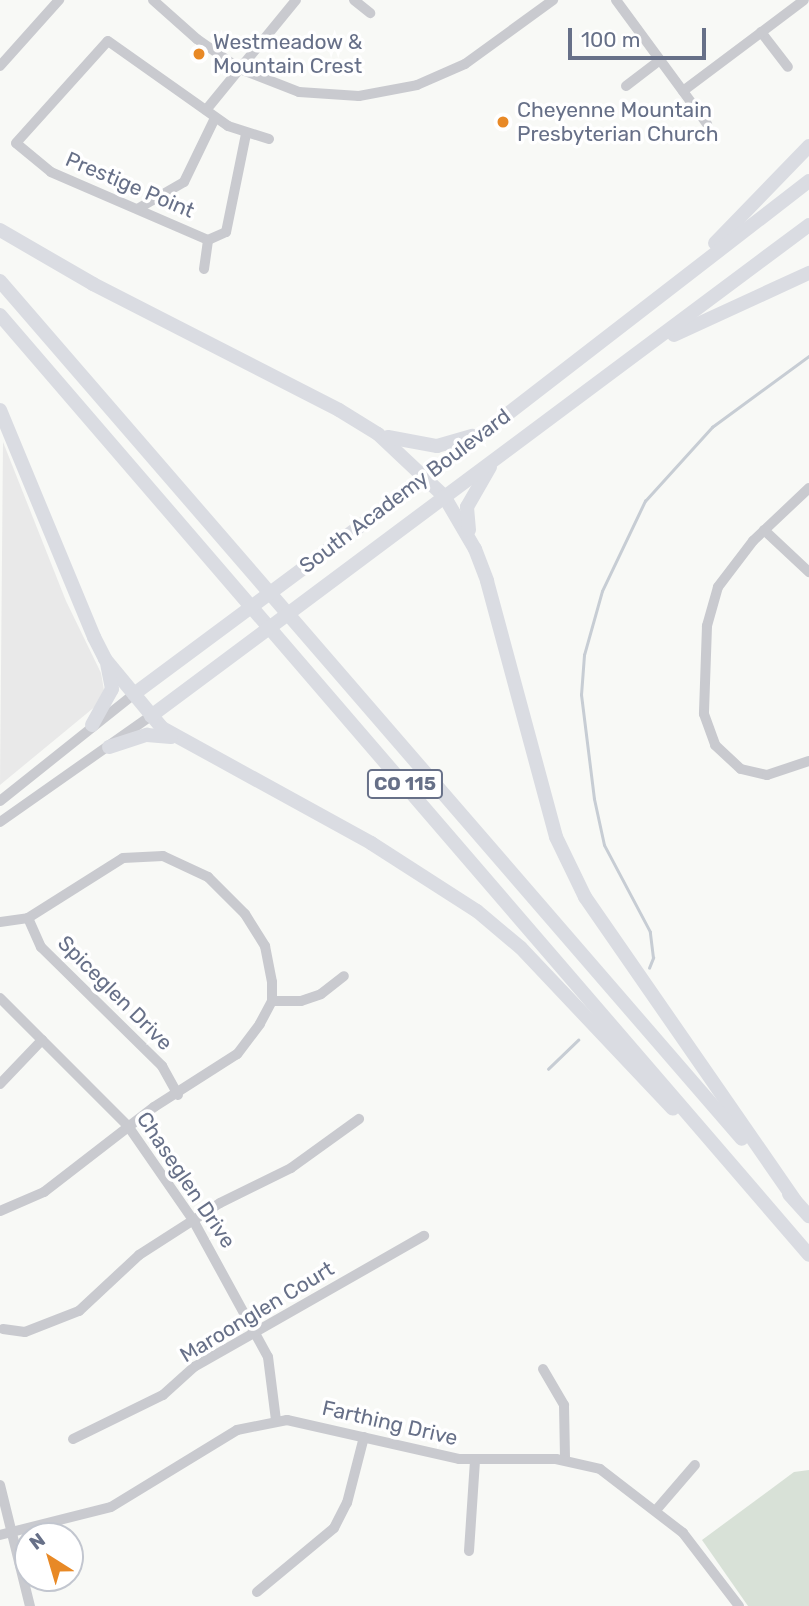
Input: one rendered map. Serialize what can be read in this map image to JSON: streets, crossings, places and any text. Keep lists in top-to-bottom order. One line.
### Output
{"streets":{"highway":["South Academy Boulevard","CO 115"],"street":["Prestige Point","Spiceglen Drive","Chaseglen Drive","Maroonglen Court","Farthing Drive"]},"crossings":[["Chaseglen Drive","Maroonglen Court"],["Chaseglen Drive","Farthing Drive"]],"places":["Westmeadow & Mountain Crest","Cheyenne Mountain Presbyterian Church"],"scale_bar":"100 m","north":"top left"}
